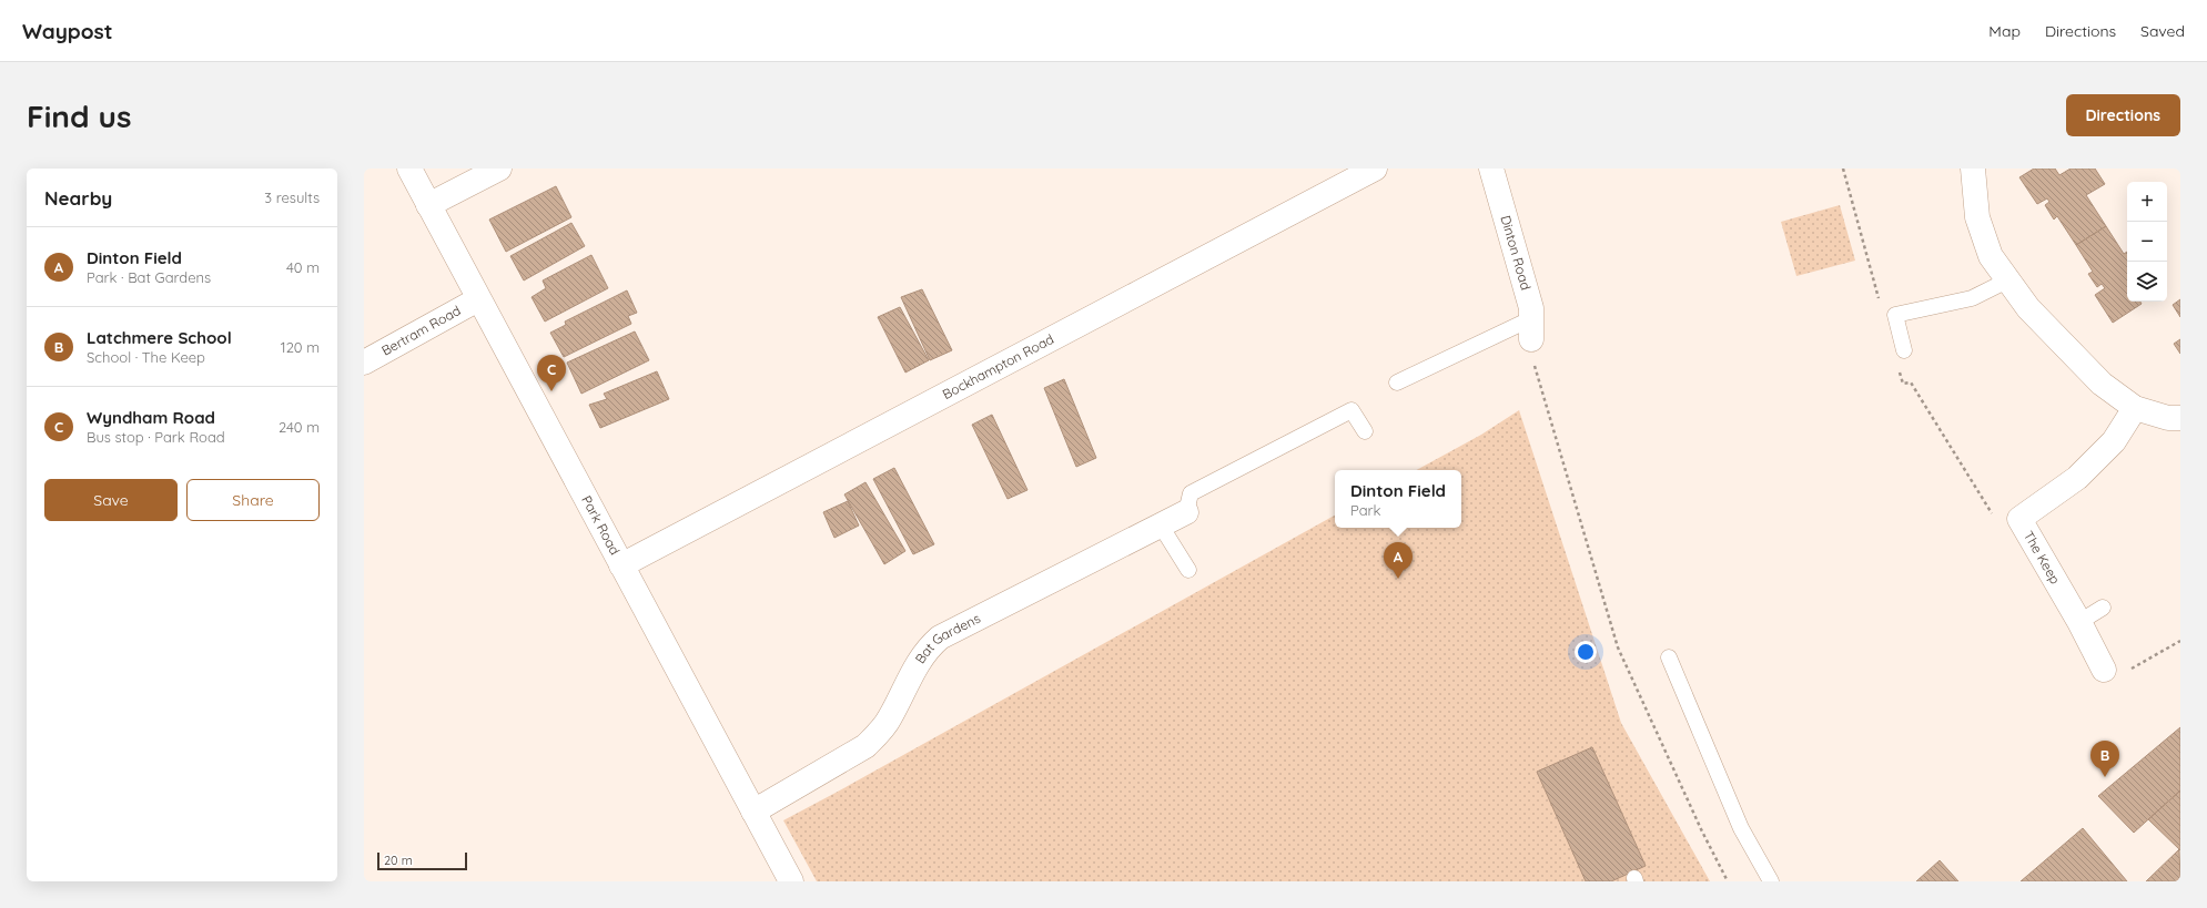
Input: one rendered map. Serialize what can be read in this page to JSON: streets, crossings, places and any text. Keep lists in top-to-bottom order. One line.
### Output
{"streets":{"street":["Dinton Road","Bertram Road","Bockhampton Road","Park Road","The Keep","Bat Gardens"]},"crossings":[["Bertram Road","Park Road"],["Bockhampton Road","Park Road"],["Park Road","Bat Gardens"]],"scale_bar":"20 m","page":{"header":"Waypost","nav":["Map","Directions","Saved"],"buttons":["Directions",["Save","Share"]],"title":"Find us","heading":["Nearby","3 results"],"map_buttons":["+","−"],"list":[{"mark":"A","name":"Dinton Field","note":"Park · Bat Gardens","value":"40 m"},{"mark":"B","name":"Latchmere School","note":"School · The Keep","value":"120 m"},{"mark":"C","name":"Wyndham Road","note":"Bus stop · Park Road","value":"240 m"}],"pins":["C","A","B"],"popup":["Dinton Field","Park"],"scale":"20 m"}}
